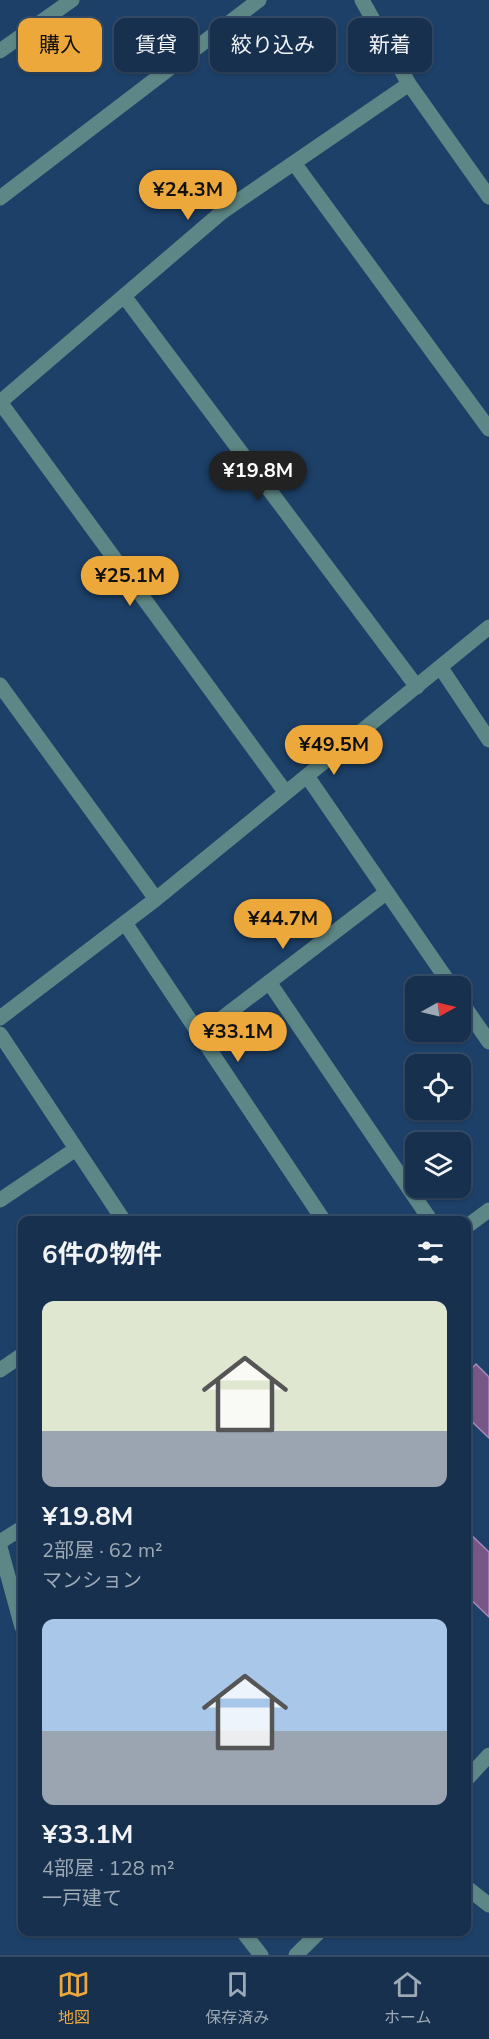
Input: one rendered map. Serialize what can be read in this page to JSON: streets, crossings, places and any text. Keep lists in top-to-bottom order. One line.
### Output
{"north":"right","page":{"chip":["購入","賃貸","絞り込み","新着"],"price":["¥24.3M","¥19.8M","¥25.1M","¥49.5M","¥44.7M","¥33.1M"],"heading":"6件の物件","list":[{"name":"¥19.8M","note":"2部屋 · 62 m² · マンション"},{"name":"¥33.1M","note":"4部屋 · 128 m² · 一戸建て"}],"tabs":["地図","保存済み","ホーム"]}}
